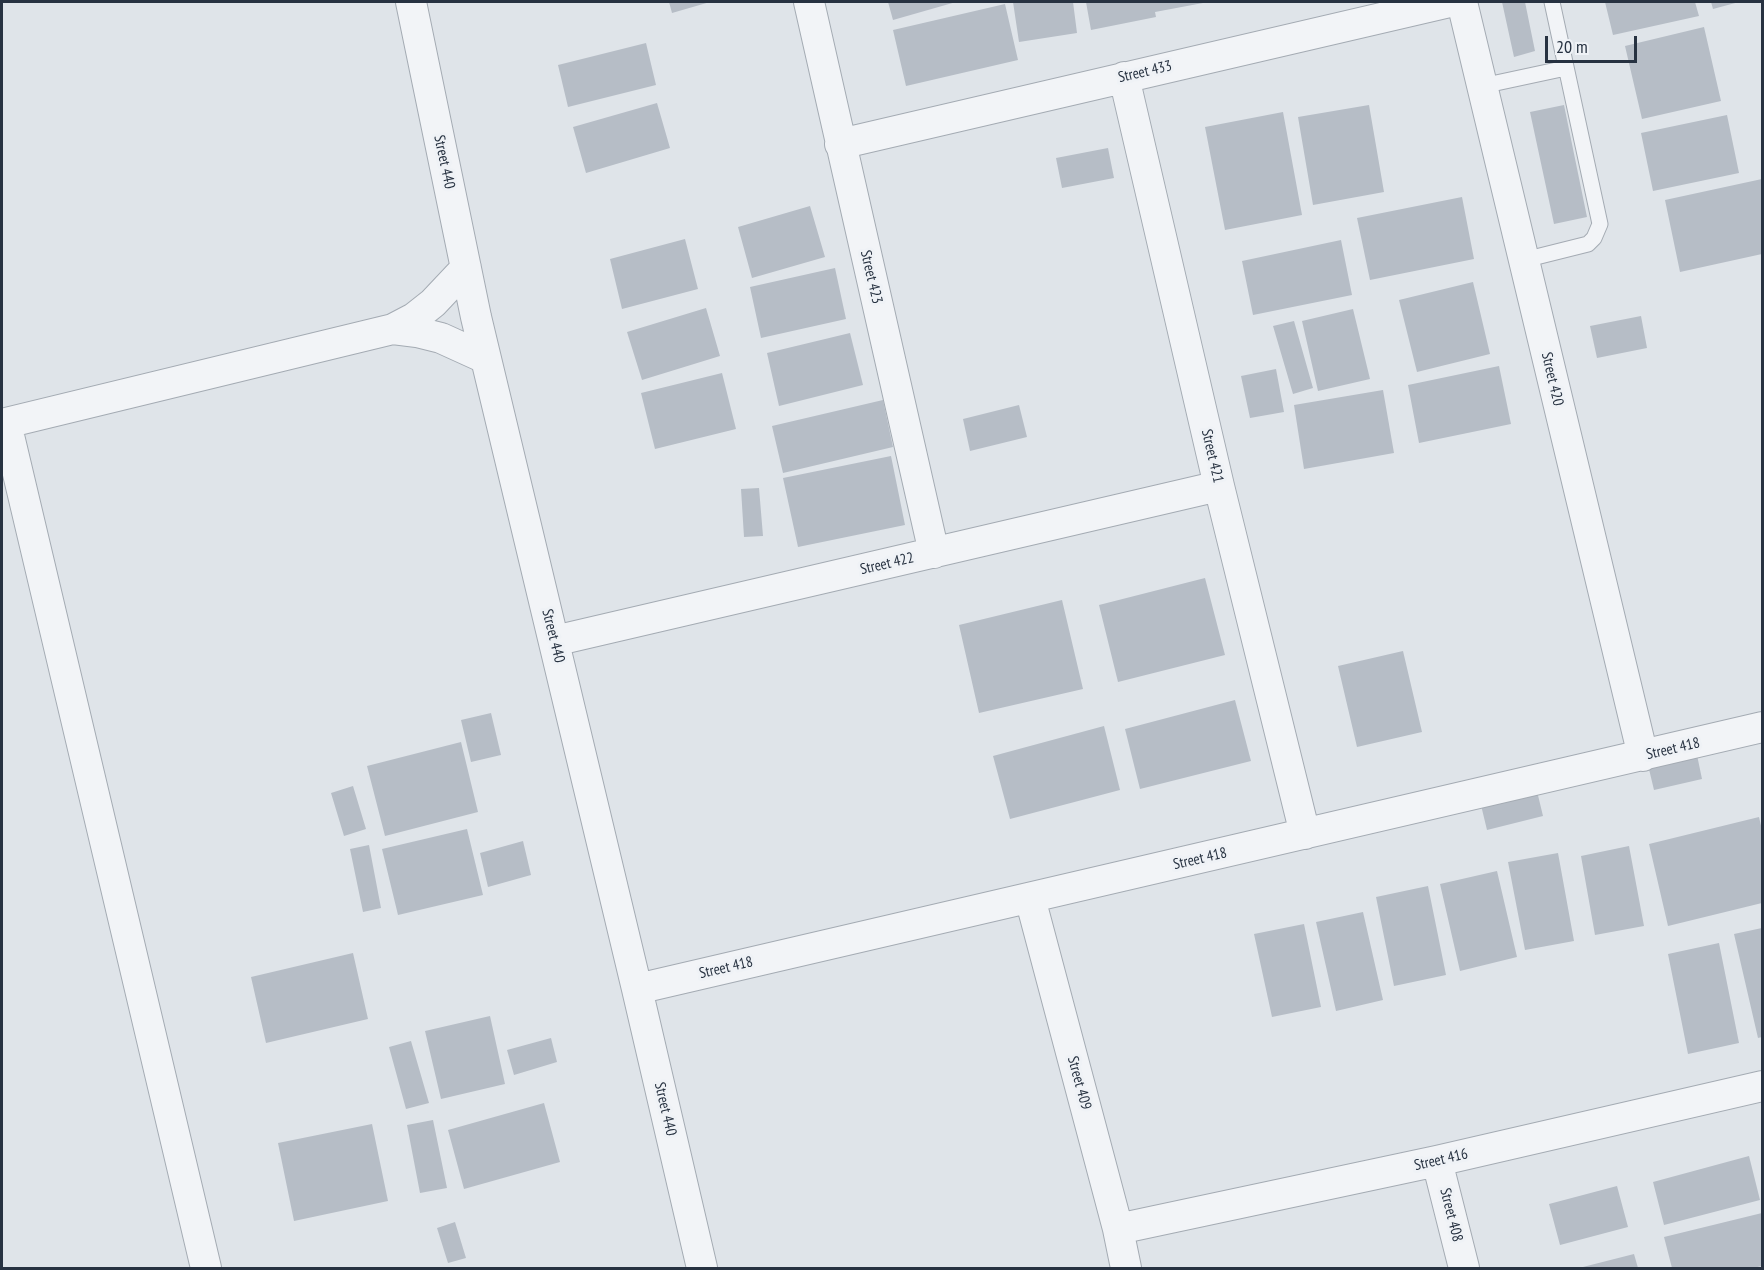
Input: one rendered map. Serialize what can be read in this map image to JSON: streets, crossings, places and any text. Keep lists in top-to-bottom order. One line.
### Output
{"streets":{"street":["Street 433","Street 440","Street 423","Street 420","Street 421","Street 422","Street 418","Street 409","Street 416","Street 408"]},"crossings":[["Street 433","Street 423"],["Street 433","Street 421"],["Street 440","Street 422"],["Street 440","Street 418"],["Street 423","Street 422"],["Street 420","Street 418"],["Street 421","Street 422"],["Street 421","Street 418"],["Street 418","Street 409"],["Street 409","Street 416"],["Street 416","Street 408"]],"scale_bar":"20 m"}
